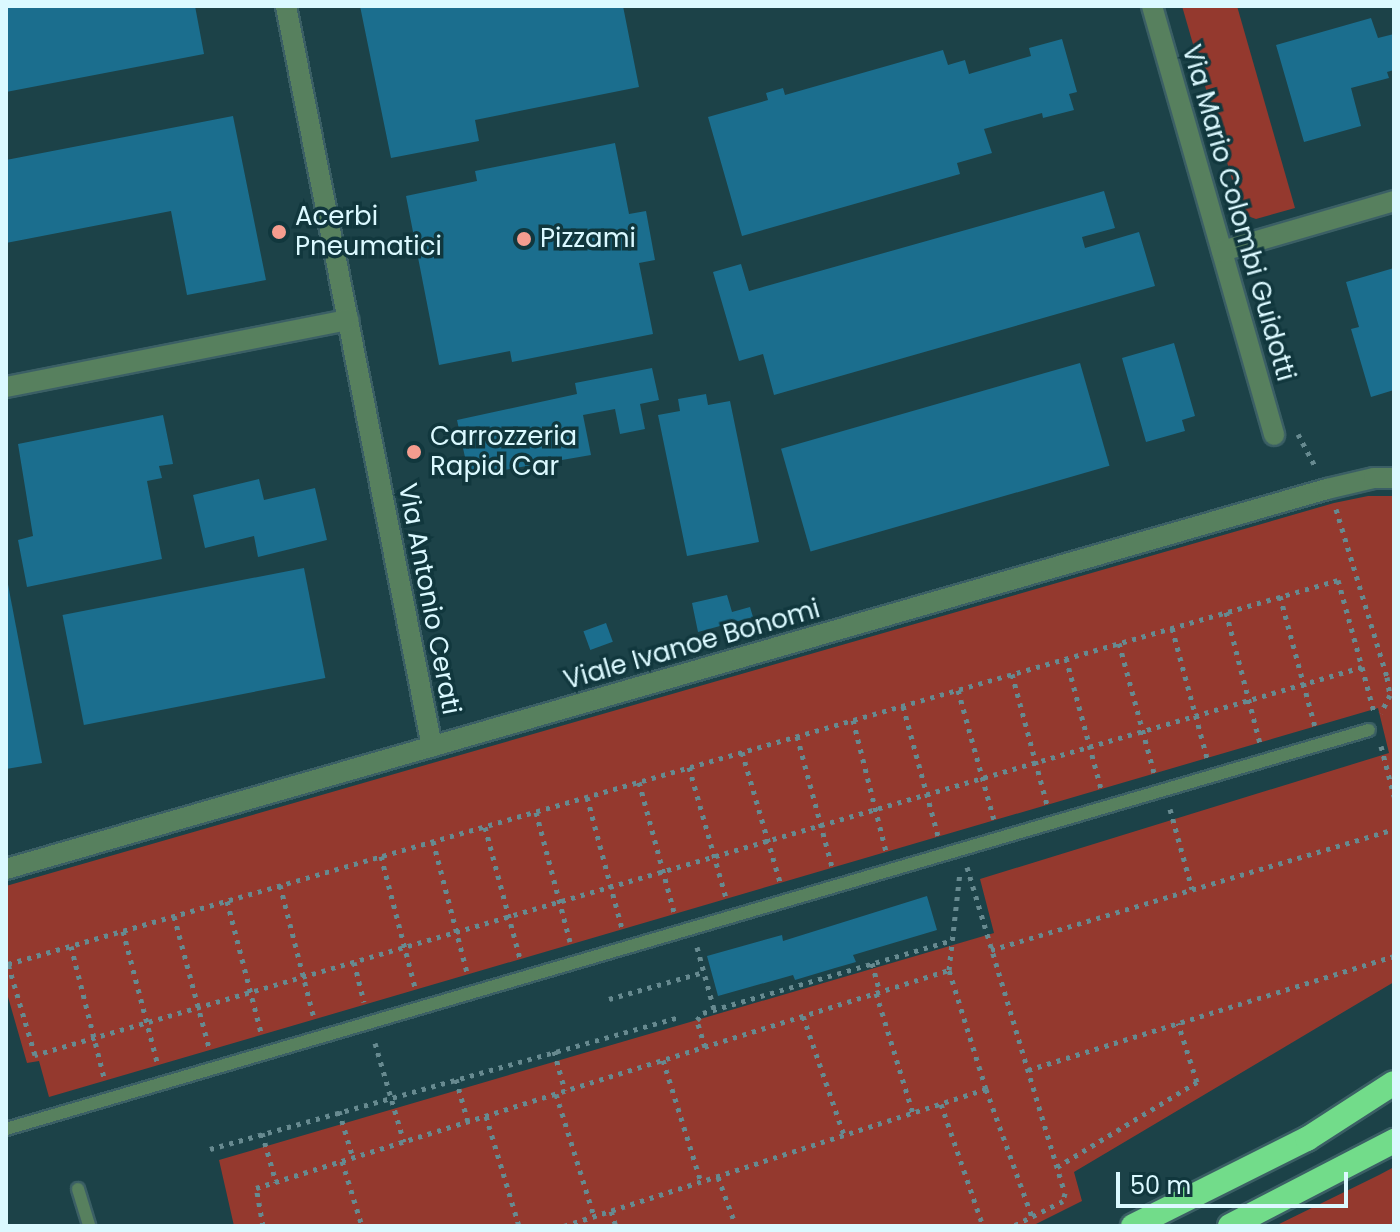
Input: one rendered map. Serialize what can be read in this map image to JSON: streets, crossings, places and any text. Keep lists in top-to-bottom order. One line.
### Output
{"streets":{"street":["Via Mario Colombi Guidotti","Via Antonio Cerati","Viale Ivanoe Bonomi"]},"crossings":[["Via Antonio Cerati","Viale Ivanoe Bonomi"]],"places":["Acerbi Pneumatici","Pizzami","Carrozzeria Rapid Car"],"scale_bar":"50 m"}
